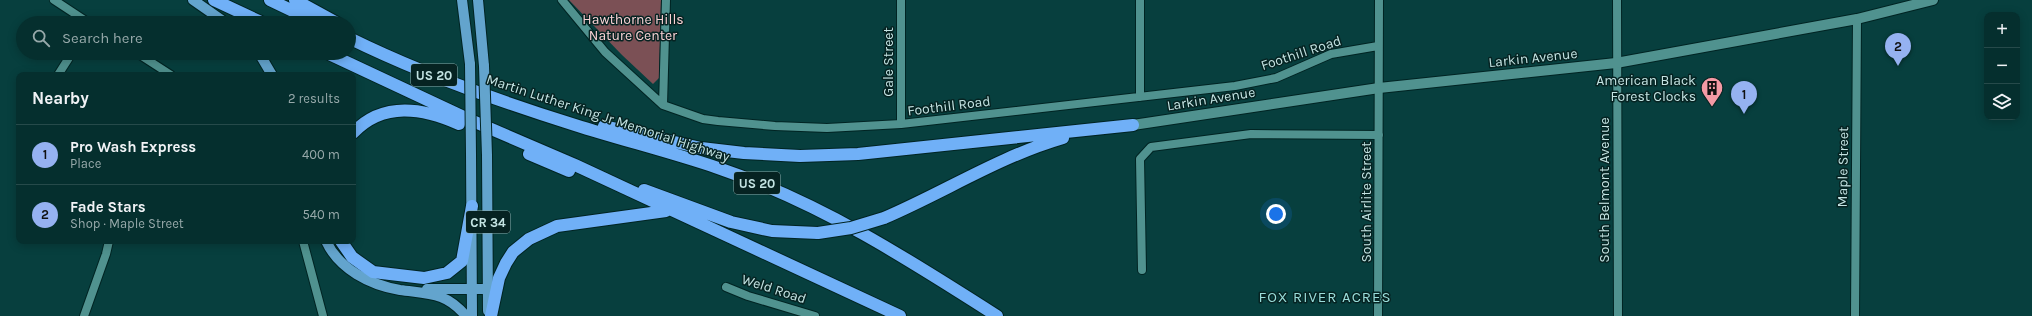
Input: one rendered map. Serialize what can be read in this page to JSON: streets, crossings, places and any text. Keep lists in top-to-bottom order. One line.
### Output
{"streets":{"highway":["US 20","Martin Luther King Jr Memorial Highway"],"main road":["Larkin Avenue","CR 34"],"street":["Foothill Road","Gale Street","Maple Street","South Belmont Avenue","South Airlite Street","Weld Road"]},"crossings":[["Foothill Road","Gale Street"],["Foothill Road","South Airlite Street"],["Larkin Avenue","Maple Street"],["Larkin Avenue","South Belmont Avenue"],["Larkin Avenue","South Airlite Street"],["US 20","Martin Luther King Jr Memorial Highway"]],"districts":["FOX RIVER ACRES"],"parks":["Hawthorne Hills Nature Center"],"places":{"building":["American Black Forest Clocks"]},"page":{"map_buttons":["+","−"],"search":"Search here","pins":["2","1"],"heading":["Nearby","2 results"],"list":[{"mark":"1","name":"Pro Wash Express","note":"Place","value":"400 m"},{"mark":"2","name":"Fade Stars","note":"Shop · Maple Street","value":"540 m"}]}}
